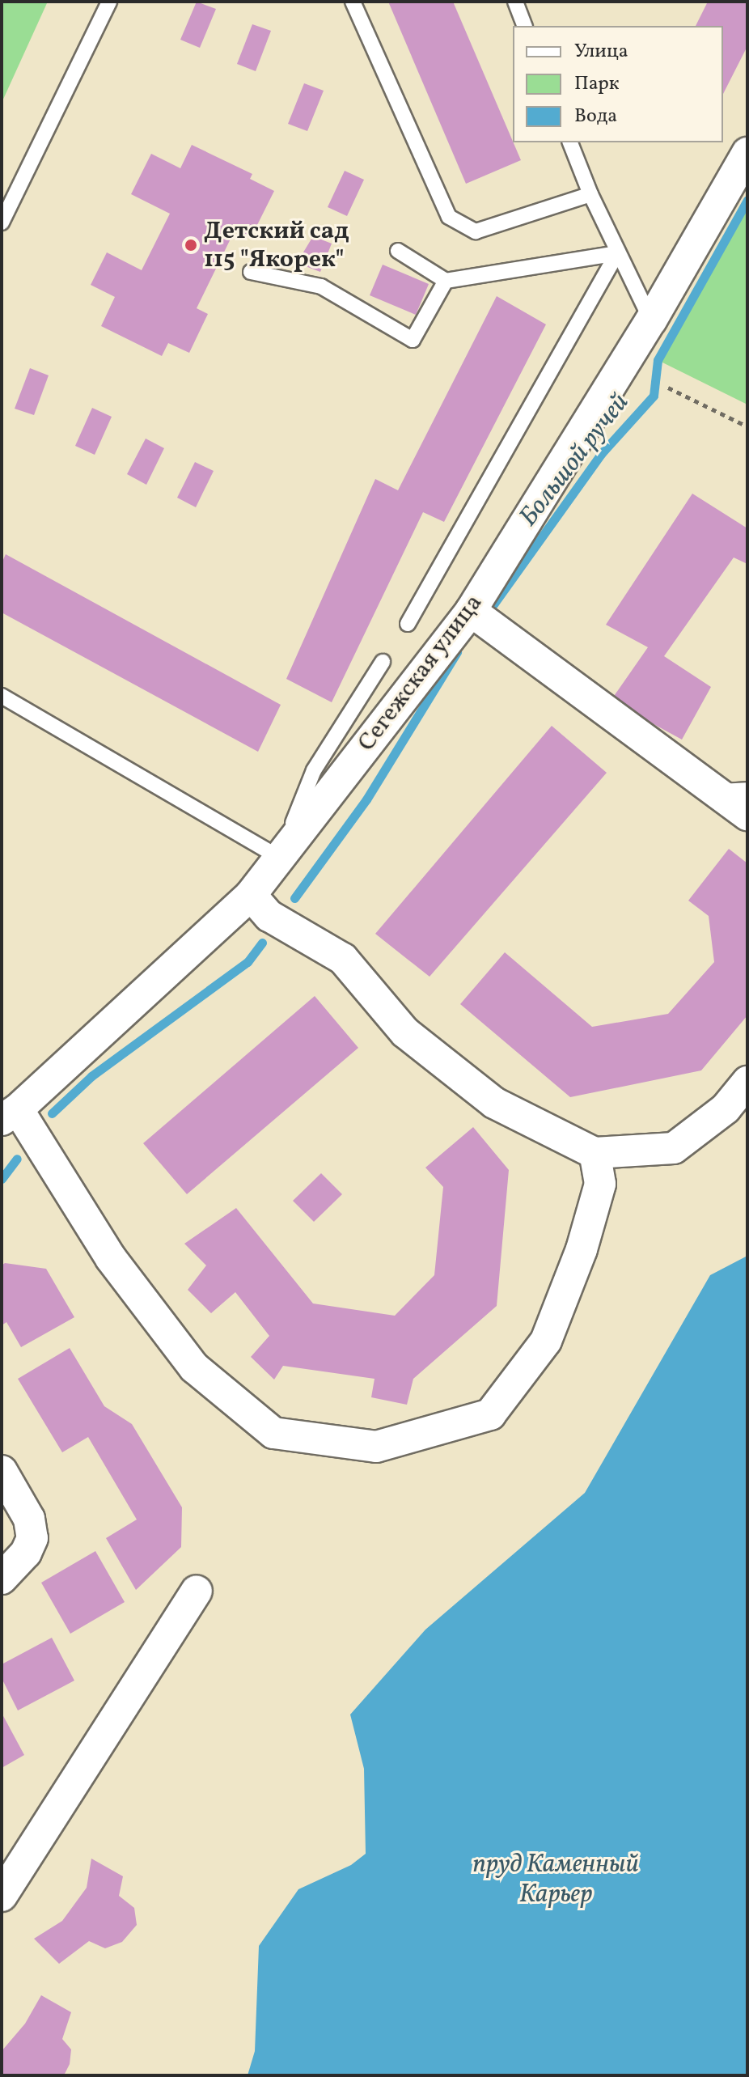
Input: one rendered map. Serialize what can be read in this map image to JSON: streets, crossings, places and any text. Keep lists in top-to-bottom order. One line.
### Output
{"streets":{"street":["Сегежская улица"]},"water":["Большой ручей","пруд Каменный Карьер"],"places":["Детский сад 115 \"Якорек\""],"legend":["Улица","Парк","Вода"]}
